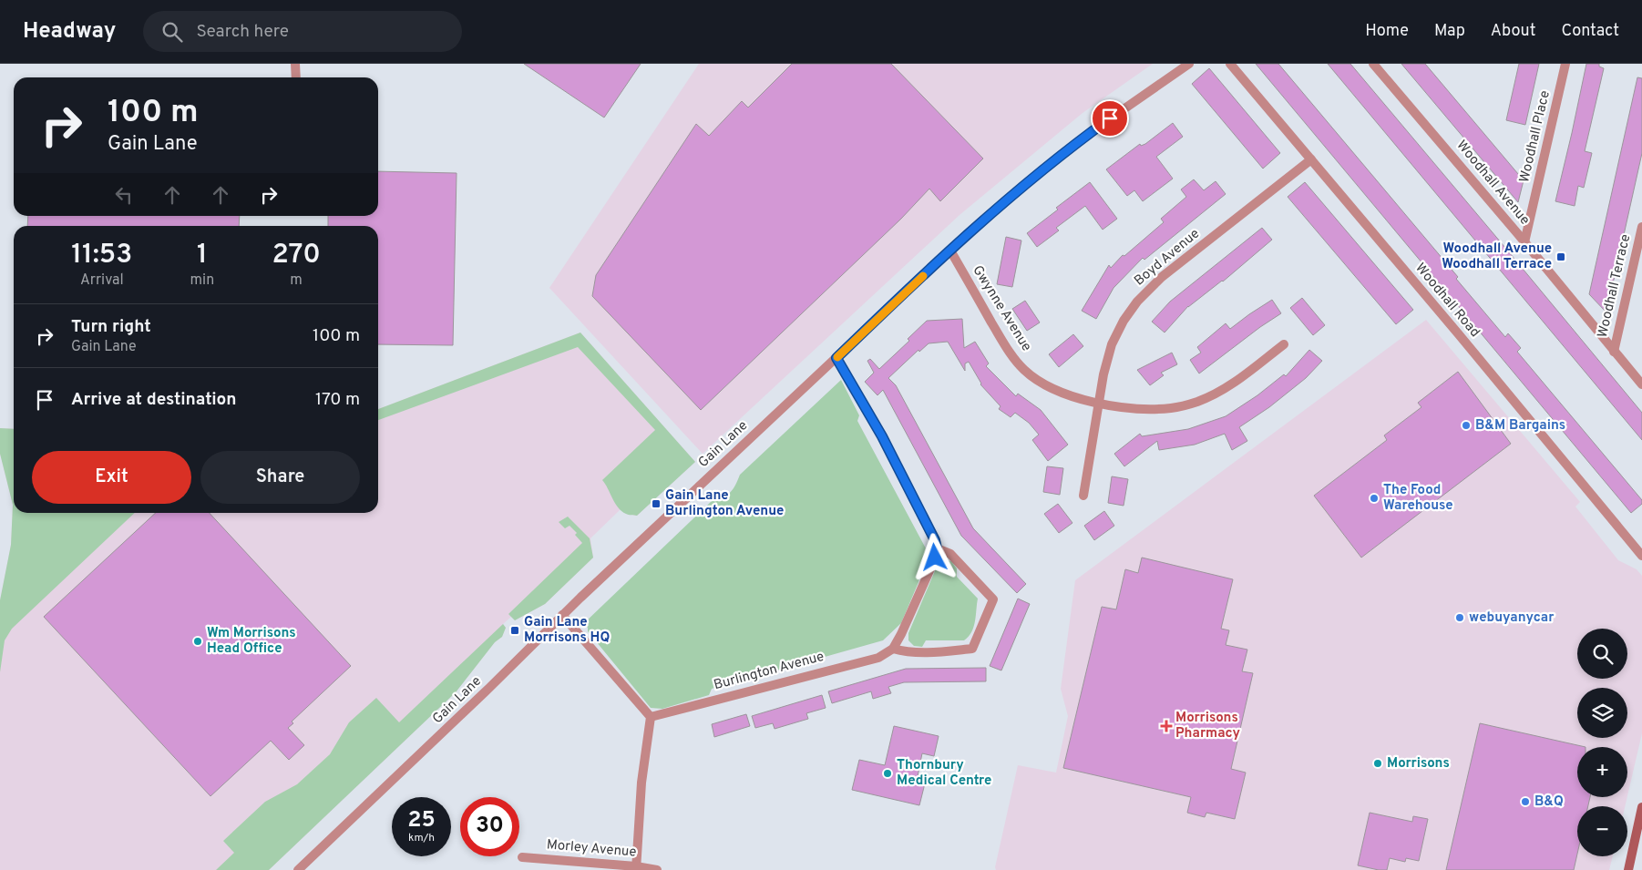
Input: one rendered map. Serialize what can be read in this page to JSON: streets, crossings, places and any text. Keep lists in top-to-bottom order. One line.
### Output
{"streets":{"street":["Woodhall Place","Woodhall Avenue","Boyd Avenue","Woodhall Terrace","Woodhall Road","Gwynne Avenue","Gain Lane","Burlington Avenue","Morley Avenue"]},"crossings":[["Woodhall Place","Woodhall Avenue"],["Woodhall Avenue","Woodhall Terrace"],["Boyd Avenue","Woodhall Road"],["Boyd Avenue","Gwynne Avenue"],["Gwynne Avenue","Gain Lane"]],"places":{"transit":["Woodhall Avenue Woodhall Terrace","Gain Lane Burlington Avenue","Gain Lane Morrisons HQ"],"other":["B&M Bargains","The Food Warehouse","webuyanycar","Wm Morrisons Head Office","Morrisons","Thornbury Medical Centre","B&Q"],"health":["Morrisons Pharmacy"]},"page":{"header":"Headway","search":"Search here","nav":["Home","Map","About","Contact"],"turn":["100 m","Gain Lane"],"eta":["11:53","Arrival","1","min","270","m"],"list":[{"name":"Turn right","note":"Gain Lane","value":"100 m"},{"name":"Arrive at destination","value":"170 m"}],"buttons":["Exit","Share"],"map_buttons":["+","−"],"speed":"25 km/h","limit":"30"}}
